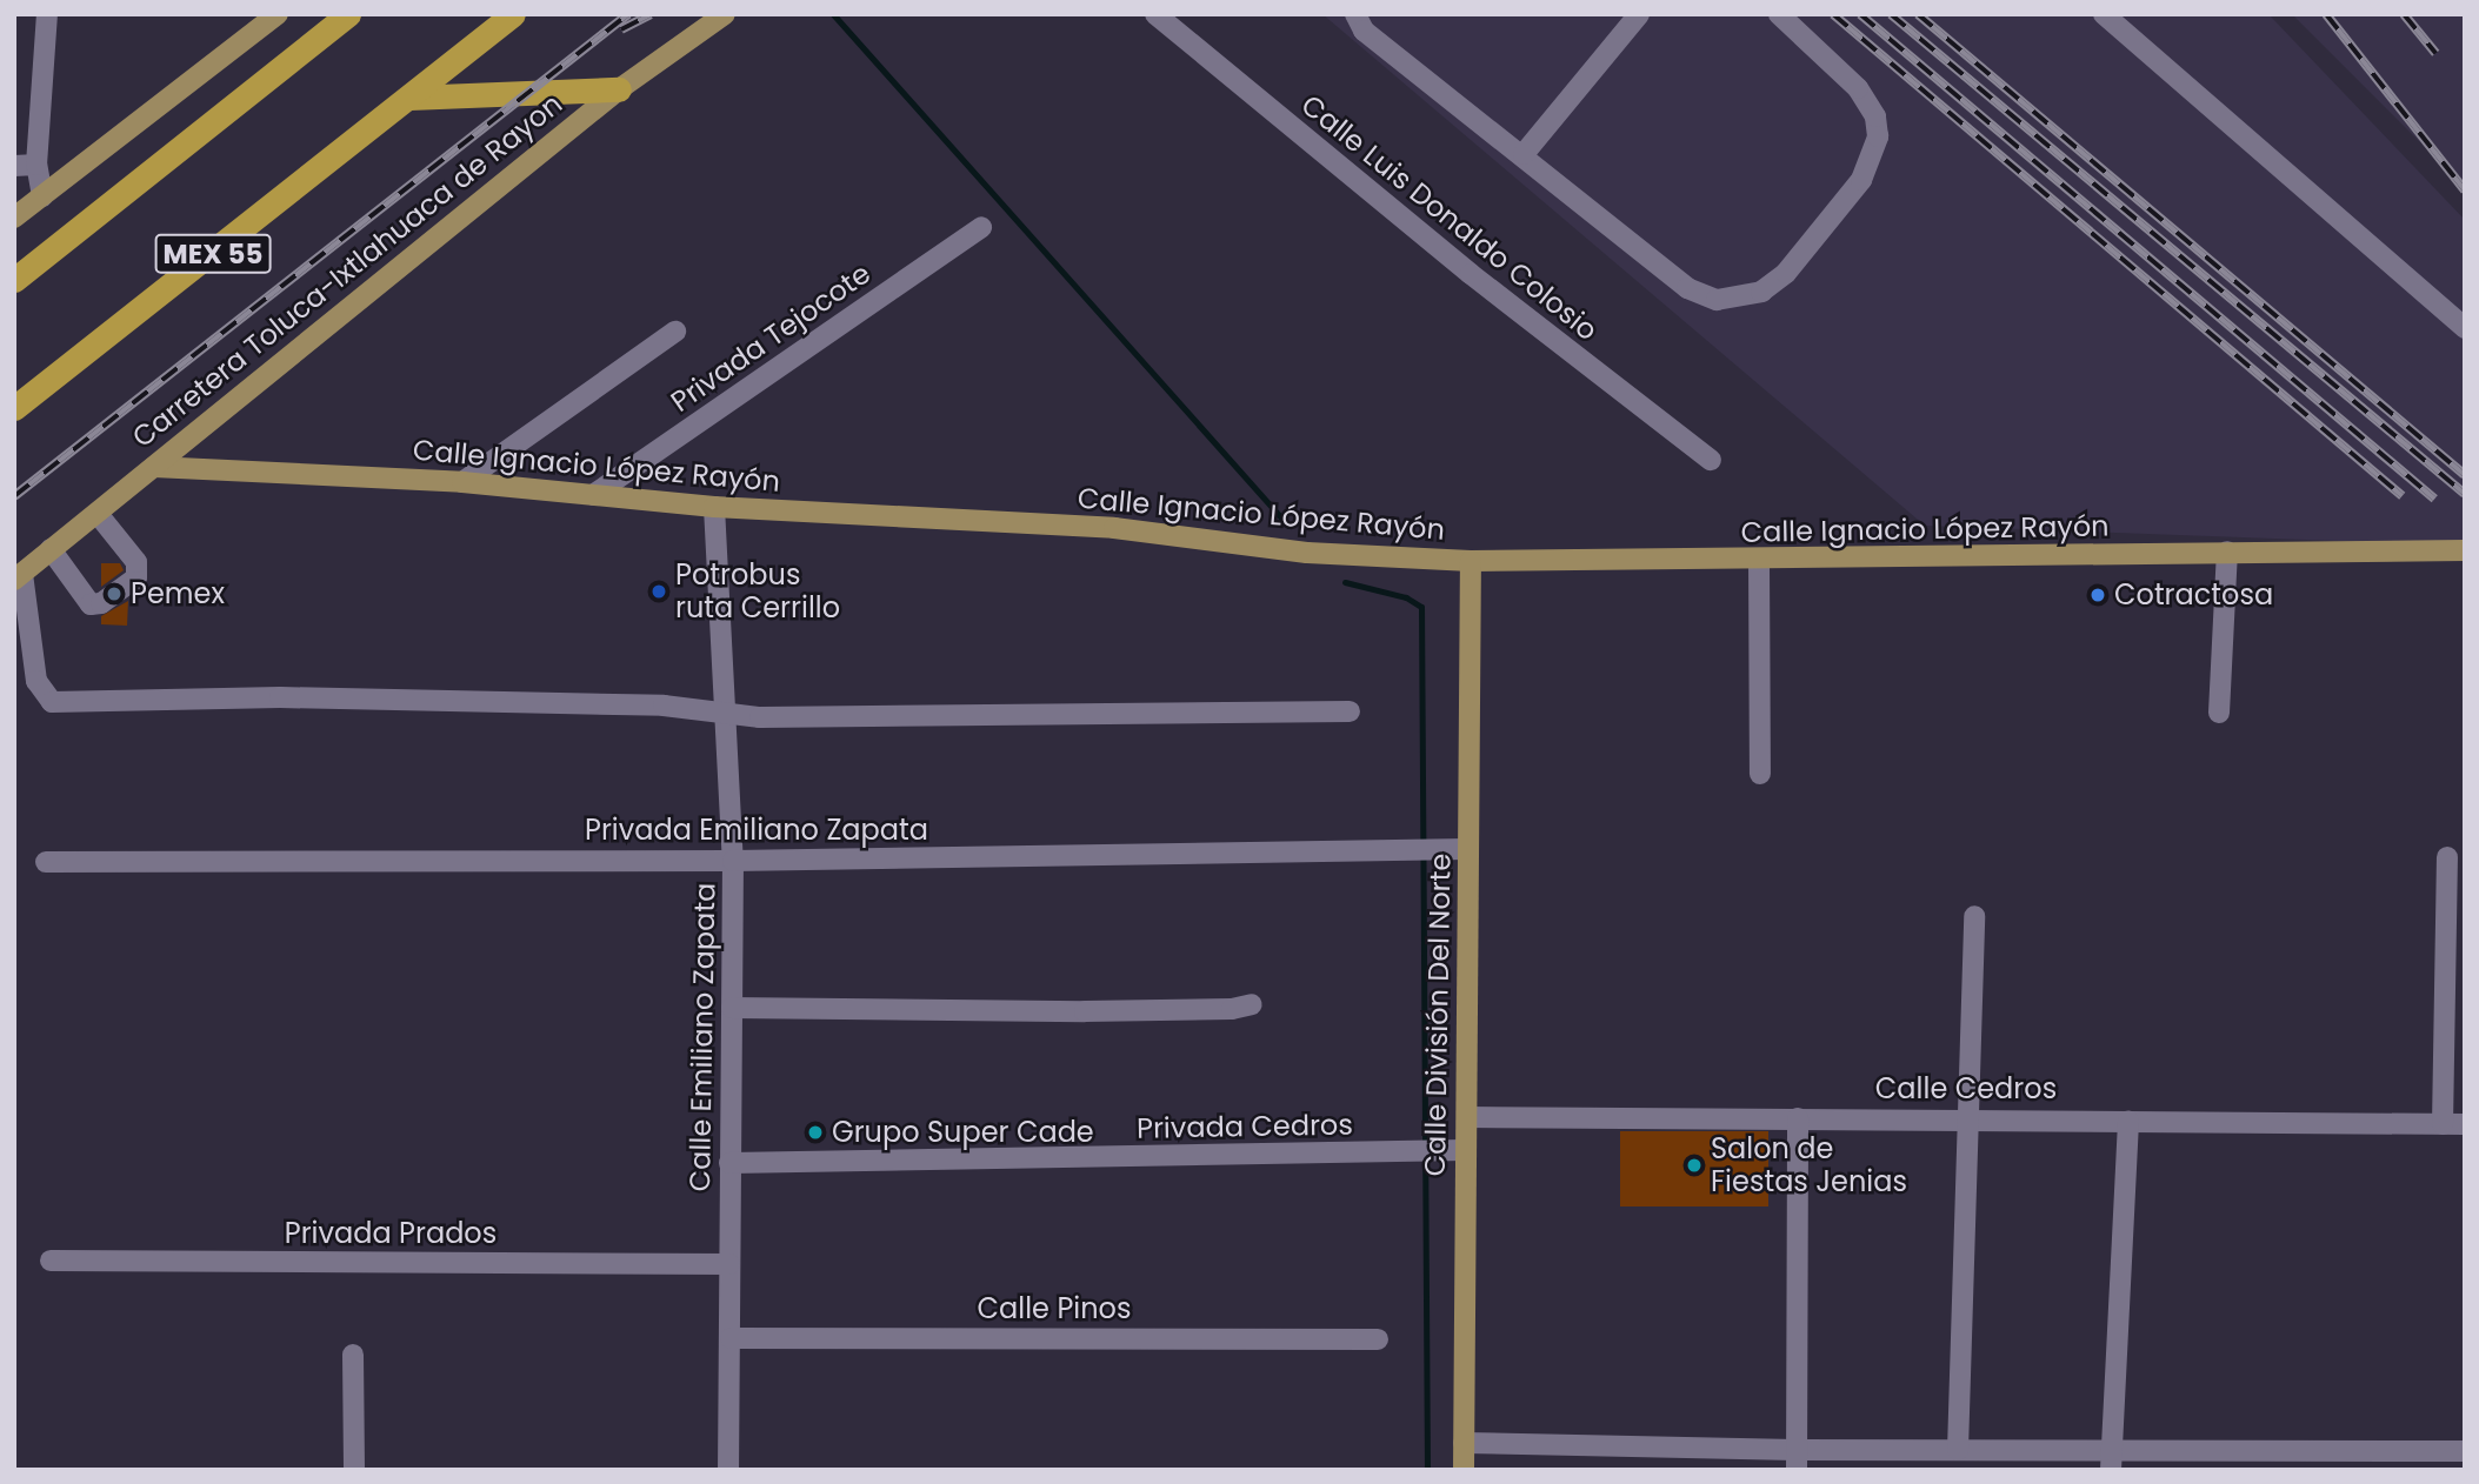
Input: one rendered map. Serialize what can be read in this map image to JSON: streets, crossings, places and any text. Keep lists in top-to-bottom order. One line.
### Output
{"streets":{"highway":["MEX 55"],"main road":["Carretera Toluca-Ixtlahuaca de Rayon","Calle Ignacio López Rayón","Calle División Del Norte"],"street":["Calle Luis Donaldo Colosio","Privada Tejocote","Privada Emiliano Zapata","Calle Emiliano Zapata","Calle Cedros","Privada Cedros","Privada Prados","Calle Pinos"]},"crossings":[["Carretera Toluca-Ixtlahuaca de Rayon","Calle Ignacio López Rayón"],["Privada Tejocote","Calle Ignacio López Rayón"],["Calle Ignacio López Rayón","Calle División Del Norte"],["Calle Ignacio López Rayón","Calle Emiliano Zapata"],["Privada Emiliano Zapata","Calle División Del Norte"],["Privada Emiliano Zapata","Calle Emiliano Zapata"],["Calle División Del Norte","Calle Cedros"],["Calle División Del Norte","Privada Cedros"],["Calle Emiliano Zapata","Privada Cedros"],["Calle Emiliano Zapata","Privada Prados"],["Calle Emiliano Zapata","Calle Pinos"]],"places":["Potrobus ruta Cerrillo","Pemex","Cotractosa","Grupo Super Cade","Salon de Fiestas Jenias"]}
